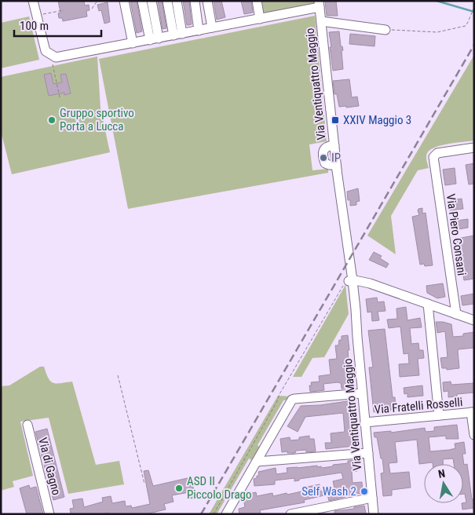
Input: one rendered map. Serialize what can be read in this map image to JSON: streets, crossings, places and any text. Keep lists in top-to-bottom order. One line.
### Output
{"streets":{"street":["Via Ventiquattro Maggio","Via Piero Consani","Via Fratelli Rosselli","Via di Gagno"]},"crossings":[["Via Ventiquattro Maggio","Via Fratelli Rosselli"]],"places":{"other":["Gruppo sportivo Porta a Lucca","IP","ASD Il Piccolo Drago","Self Wash 2"],"transit":["XXIV Maggio 3"]},"scale_bar":"100 m","north":"top"}
